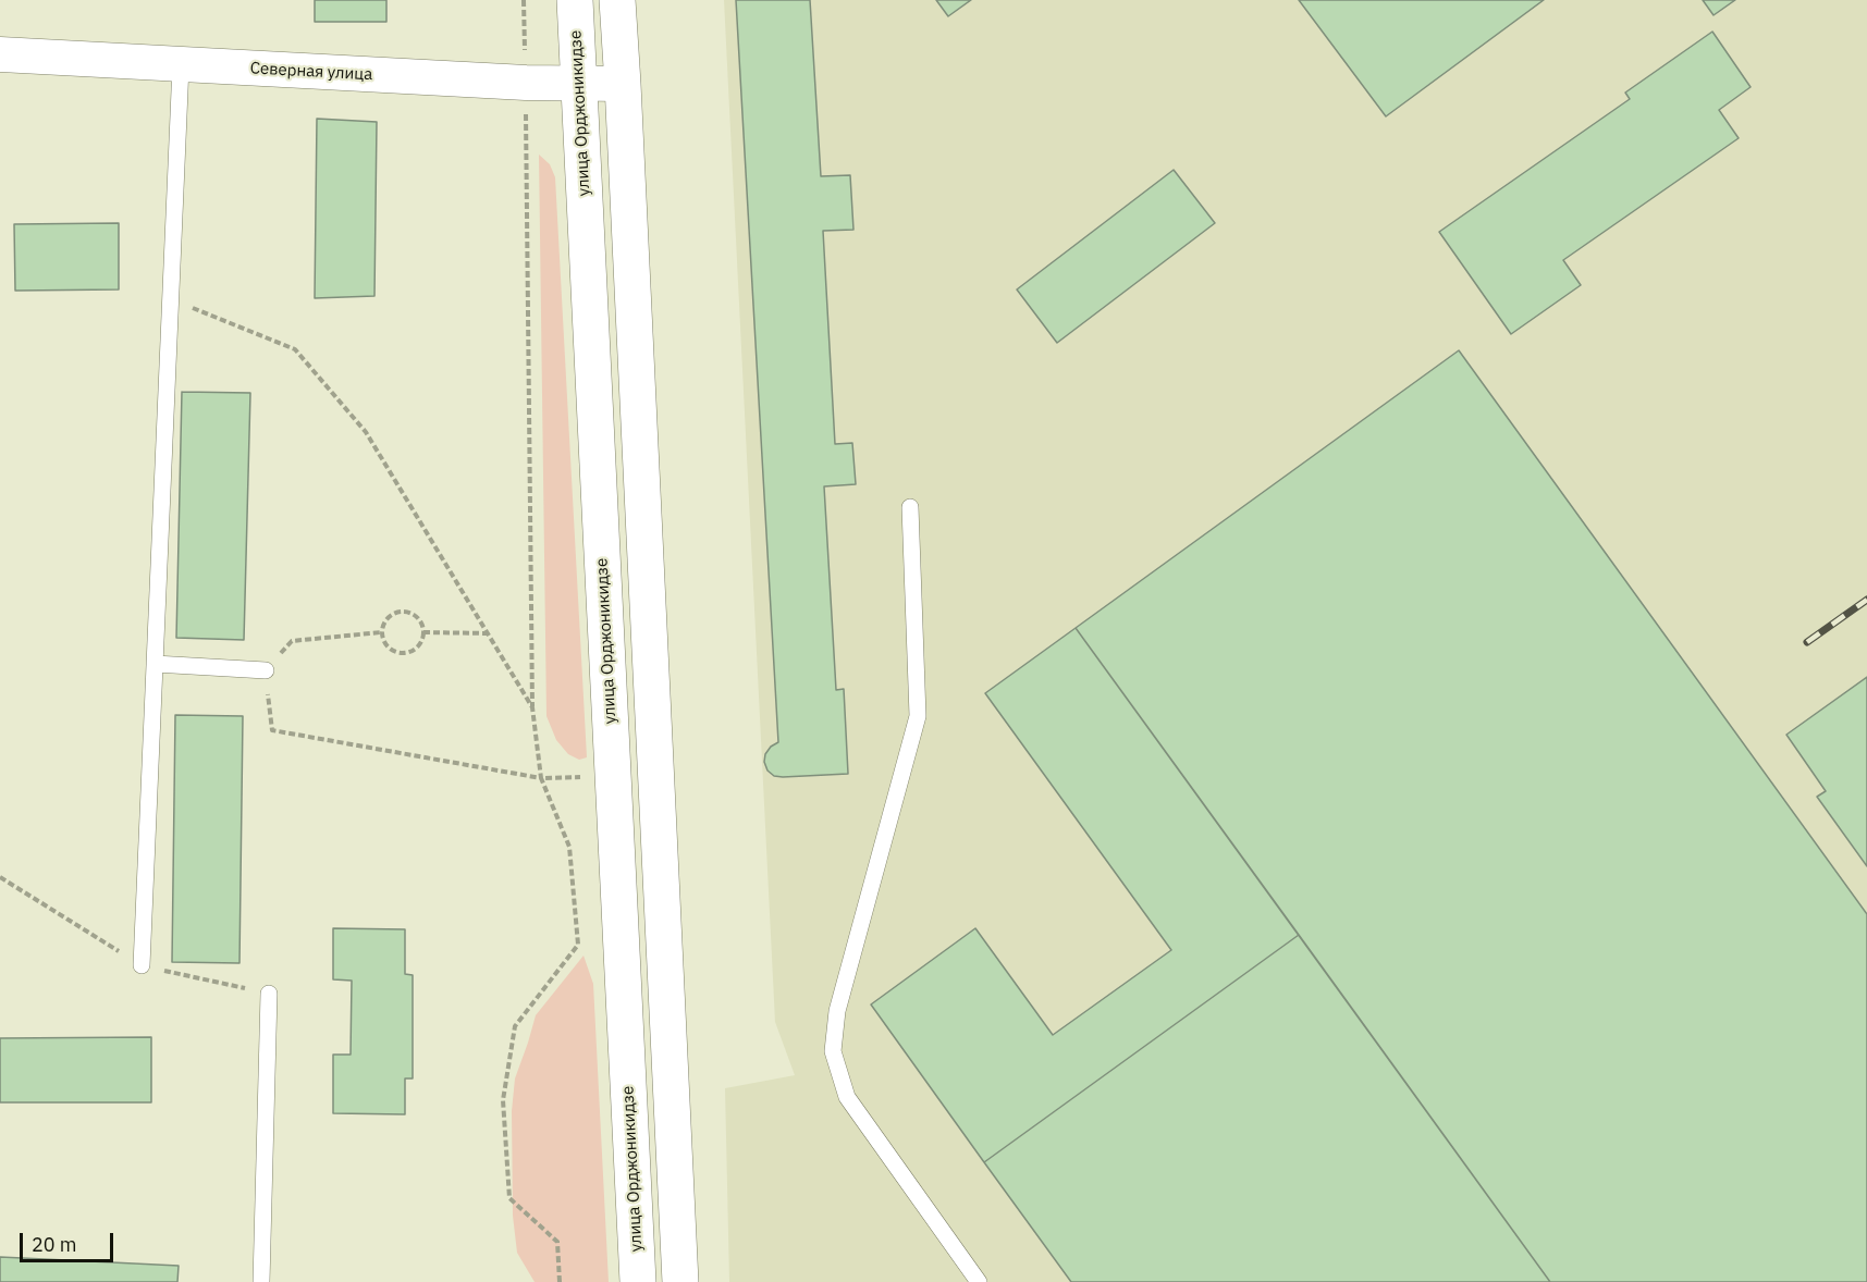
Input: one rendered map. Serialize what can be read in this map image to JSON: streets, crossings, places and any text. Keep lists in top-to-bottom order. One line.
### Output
{"streets":{"main road":["улица Орджоникидзе"],"street":["Северная улица"]},"crossings":[["Северная улица","улица Орджоникидзе"]],"scale_bar":"20 m"}
